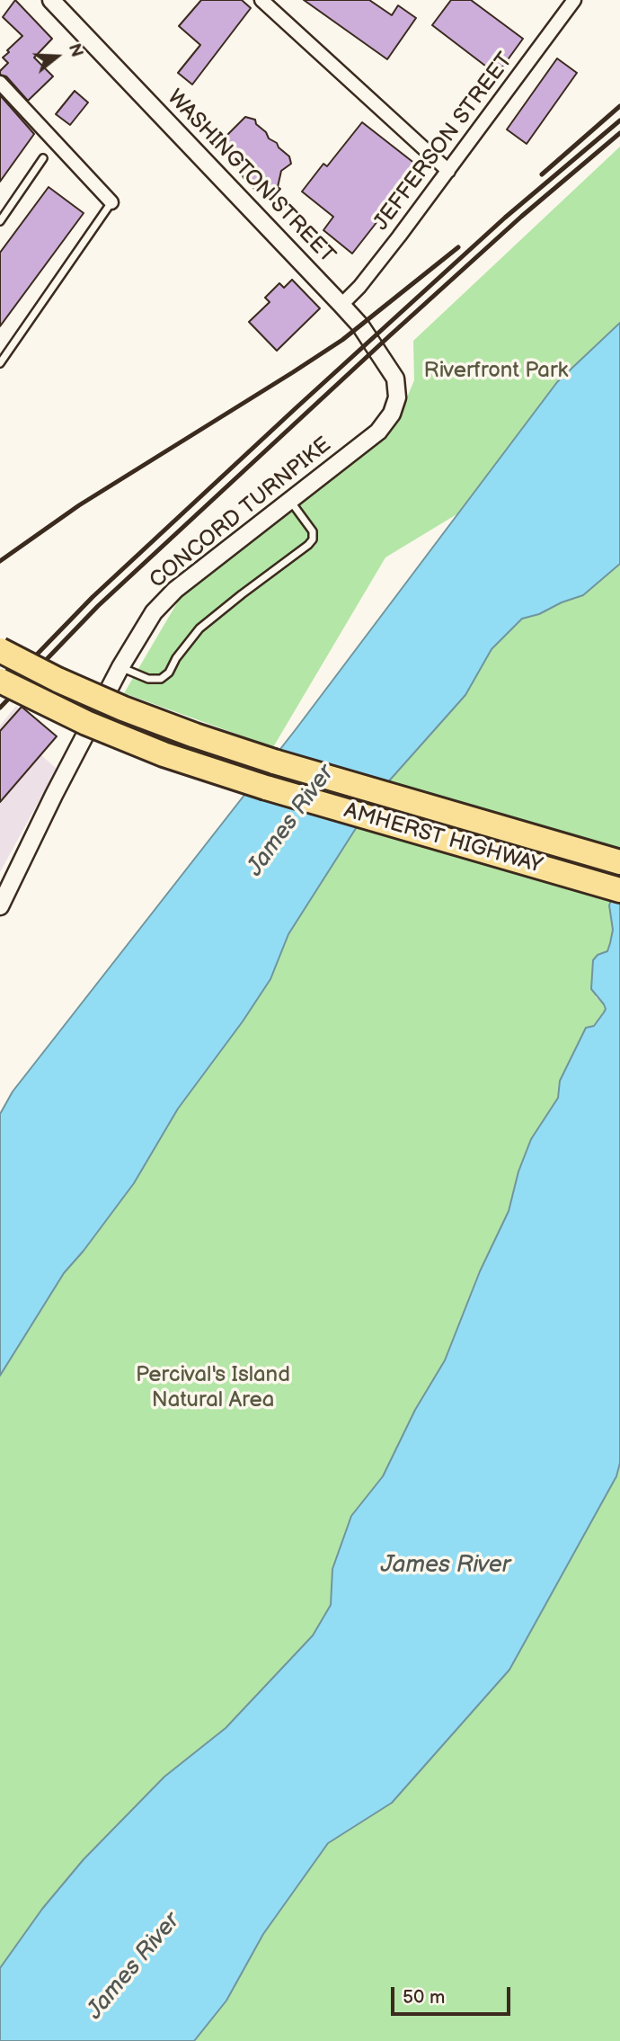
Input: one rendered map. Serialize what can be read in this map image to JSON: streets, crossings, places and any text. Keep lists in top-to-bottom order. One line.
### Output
{"streets":{"highway":["AMHERST HIGHWAY"],"street":["JEFFERSON STREET","WASHINGTON STREET","CONCORD TURNPIKE"]},"crossings":[["JEFFERSON STREET","WASHINGTON STREET"],["WASHINGTON STREET","CONCORD TURNPIKE"]],"water":["James River"],"parks":["Riverfront Park","Percival's Island Natural Area"],"scale_bar":"50 m","north":"right"}
